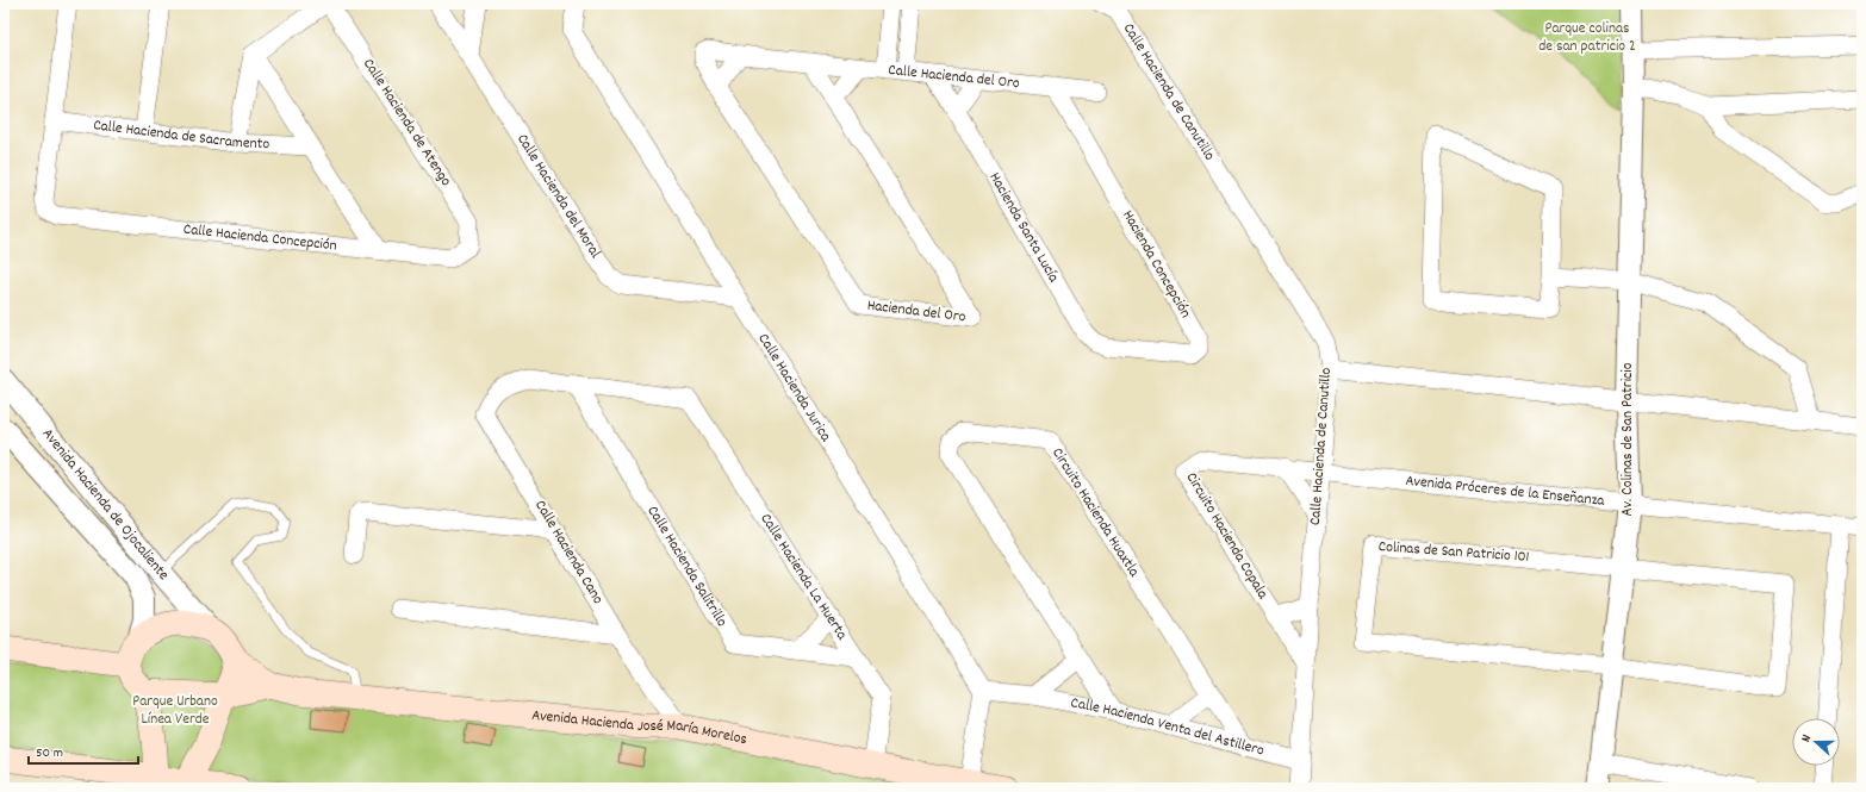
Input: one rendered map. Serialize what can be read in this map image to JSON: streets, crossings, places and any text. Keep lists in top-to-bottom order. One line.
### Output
{"streets":{"main road":["Avenida Hacienda de Ojocaliente","Avenida Hacienda José María Morelos"],"street":["Calle Hacienda del Oro","Calle Hacienda de Canutillo","Calle Hacienda de Atengo","Calle Hacienda de Sacramento","Calle Hacienda del Moral","Hacienda Santa Lucía","Calle Hacienda Concepción","Hacienda Concepción","Hacienda del Oro","Calle Hacienda Jurica","Av. Colinas de San Patricio","Avenida Próceres de la Enseñanza","Circuito Hacienda Huaxtla","Circuito Hacienda Copala","Calle Hacienda Cano","Colinas de San Patricio 101","Calle Hacienda Salitrillo","Calle Hacienda La Huerta","Calle Hacienda Venta del Astillero"]},"crossings":[["Calle Hacienda del Oro","Hacienda Santa Lucía"],["Calle Hacienda del Oro","Hacienda Concepción"],["Calle Hacienda del Oro","Hacienda del Oro"],["Calle Hacienda de Canutillo","Avenida Próceres de la Enseñanza"],["Calle Hacienda de Canutillo","Circuito Hacienda Copala"],["Calle Hacienda de Canutillo","Calle Hacienda Venta del Astillero"],["Calle Hacienda de Atengo","Calle Hacienda Concepción"],["Calle Hacienda de Sacramento","Calle Hacienda Concepción"],["Calle Hacienda del Moral","Calle Hacienda Jurica"],["Hacienda Santa Lucía","Hacienda Concepción"],["Calle Hacienda Jurica","Calle Hacienda Venta del Astillero"],["Av. Colinas de San Patricio","Avenida Próceres de la Enseñanza"],["Av. Colinas de San Patricio","Colinas de San Patricio 101"],["Avenida Próceres de la Enseñanza","Circuito Hacienda Copala"],["Avenida Hacienda de Ojocaliente","Avenida Hacienda José María Morelos"],["Circuito Hacienda Huaxtla","Calle Hacienda Venta del Astillero"],["Calle Hacienda Cano","Calle Hacienda Salitrillo"],["Calle Hacienda Cano","Calle Hacienda La Huerta"],["Calle Hacienda Cano","Avenida Hacienda José María Morelos"],["Calle Hacienda Salitrillo","Calle Hacienda La Huerta"],["Calle Hacienda La Huerta","Avenida Hacienda José María Morelos"]],"parks":["Parque colinas de san patricio 2","Parque Urbano Línea Verde"],"scale_bar":"50 m","north":"left"}
